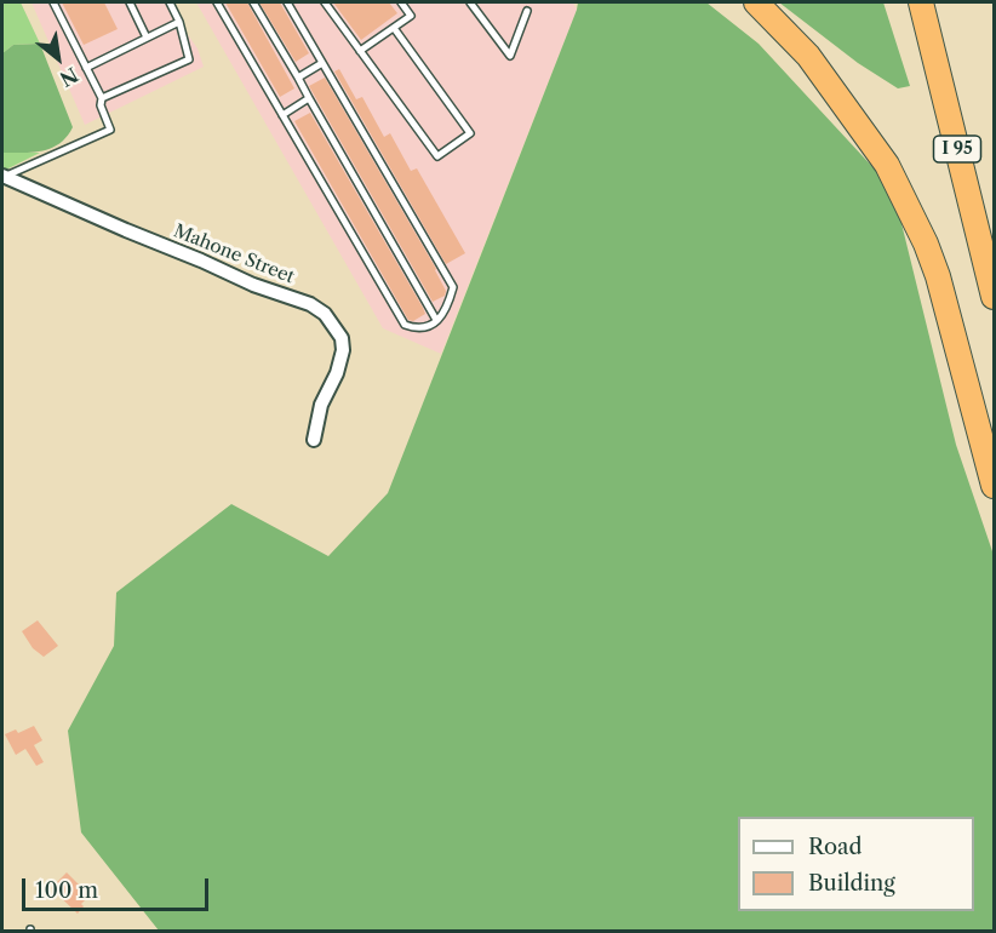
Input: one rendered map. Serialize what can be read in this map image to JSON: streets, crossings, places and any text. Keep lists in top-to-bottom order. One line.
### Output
{"streets":{"highway":["I 95"],"street":["Mahone Street"]},"legend":["Road","Building"],"scale_bar":"100 m","north":"bottom right"}
